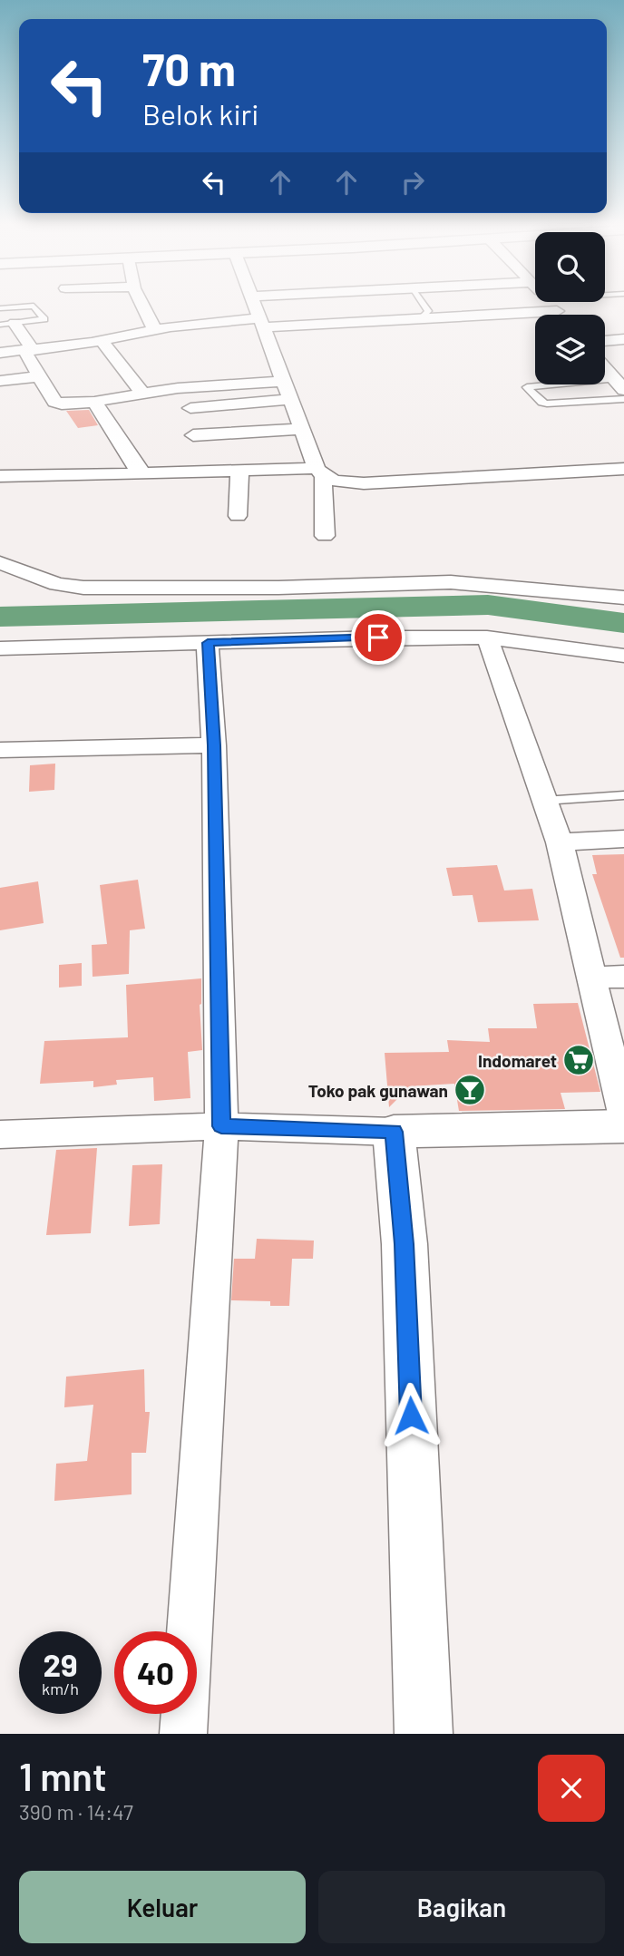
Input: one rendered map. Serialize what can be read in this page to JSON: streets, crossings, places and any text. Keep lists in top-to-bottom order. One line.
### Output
{"places":{"supermarket":["Indomaret"],"bar":["Toko pak gunawan"]},"page":{"turn":["70 m","Belok kiri"],"speed":"29 km/h","limit":"40","heading":["1 mnt","390 m · 14:47"],"buttons":["Keluar","Bagikan"]}}
